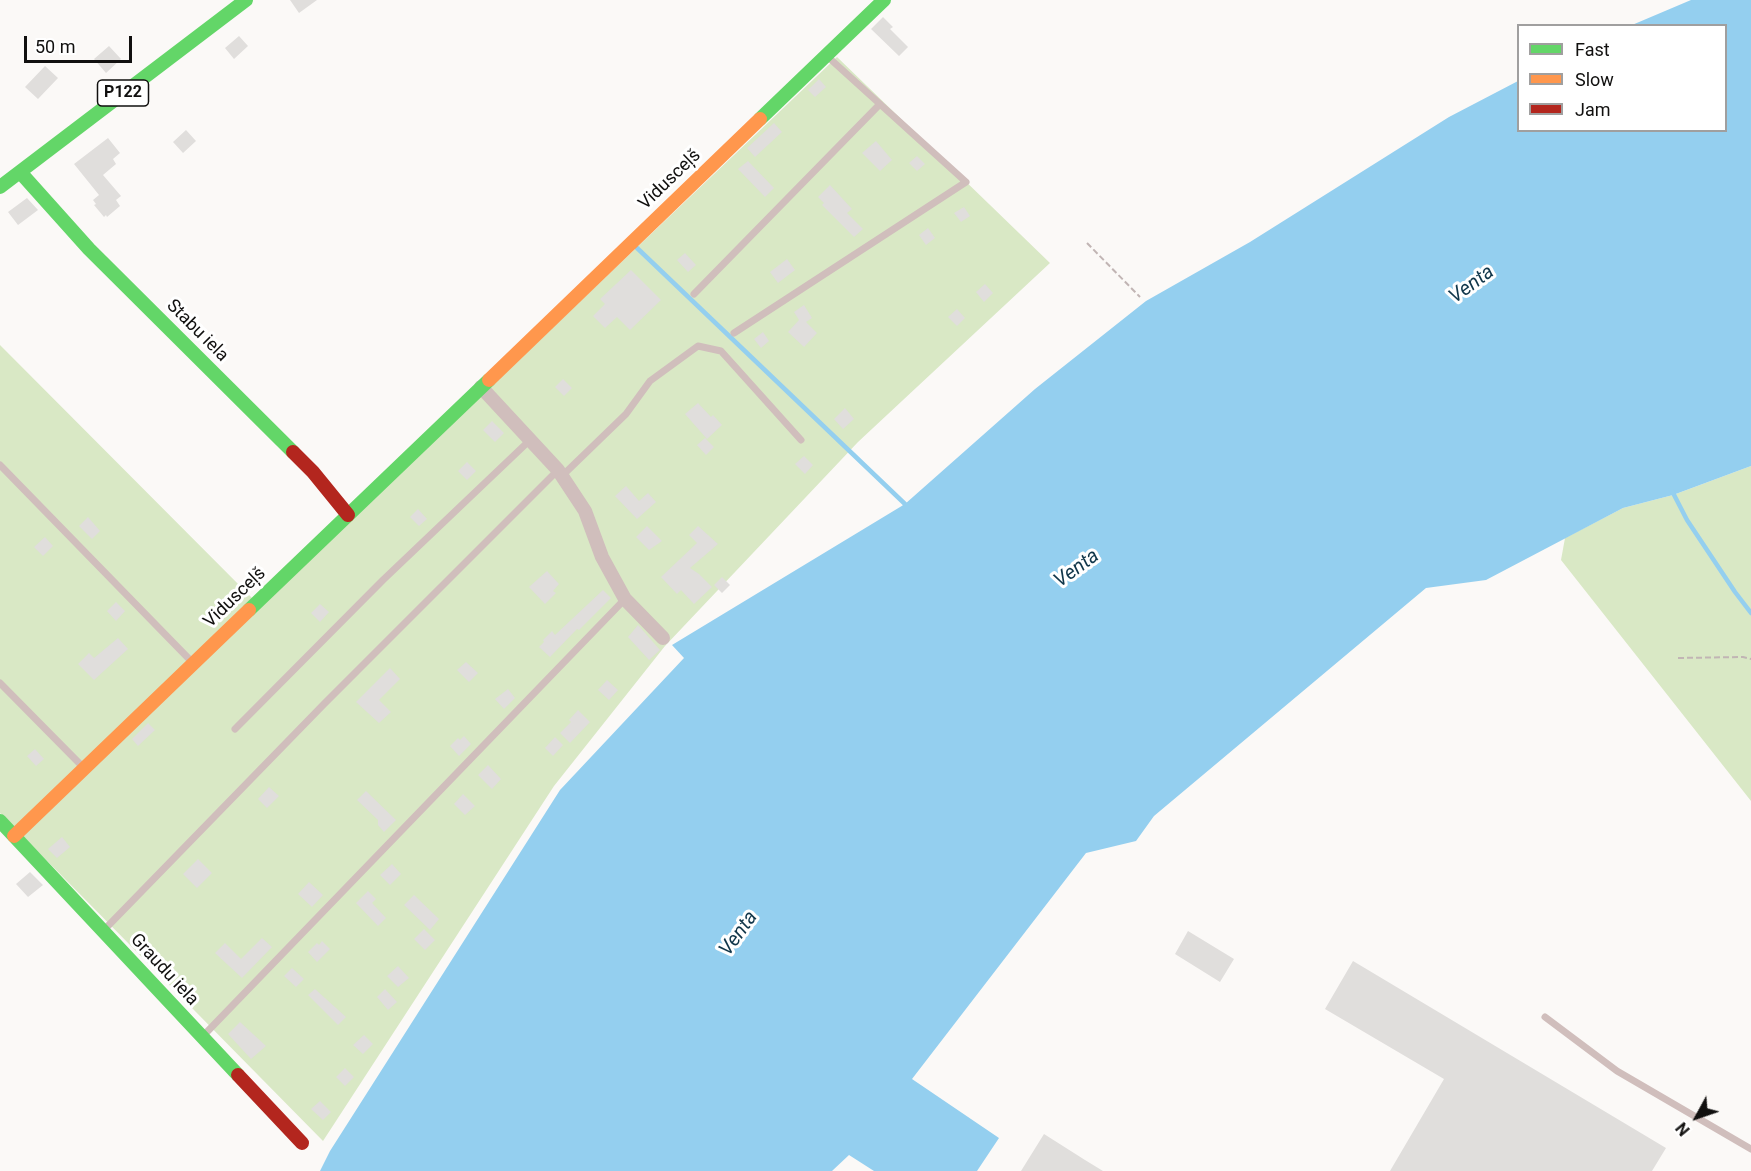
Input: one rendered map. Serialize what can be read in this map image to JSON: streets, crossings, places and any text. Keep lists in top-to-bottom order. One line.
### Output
{"streets":{"street":["P122","Vidusceļš","Stabu iela","Graudu iela"]},"crossings":[["P122","Stabu iela"],["Vidusceļš","Stabu iela"],["Vidusceļš","Graudu iela"]],"water":["Venta"],"legend":["Fast","Slow","Jam"],"scale_bar":"50 m","north":"bottom left"}
